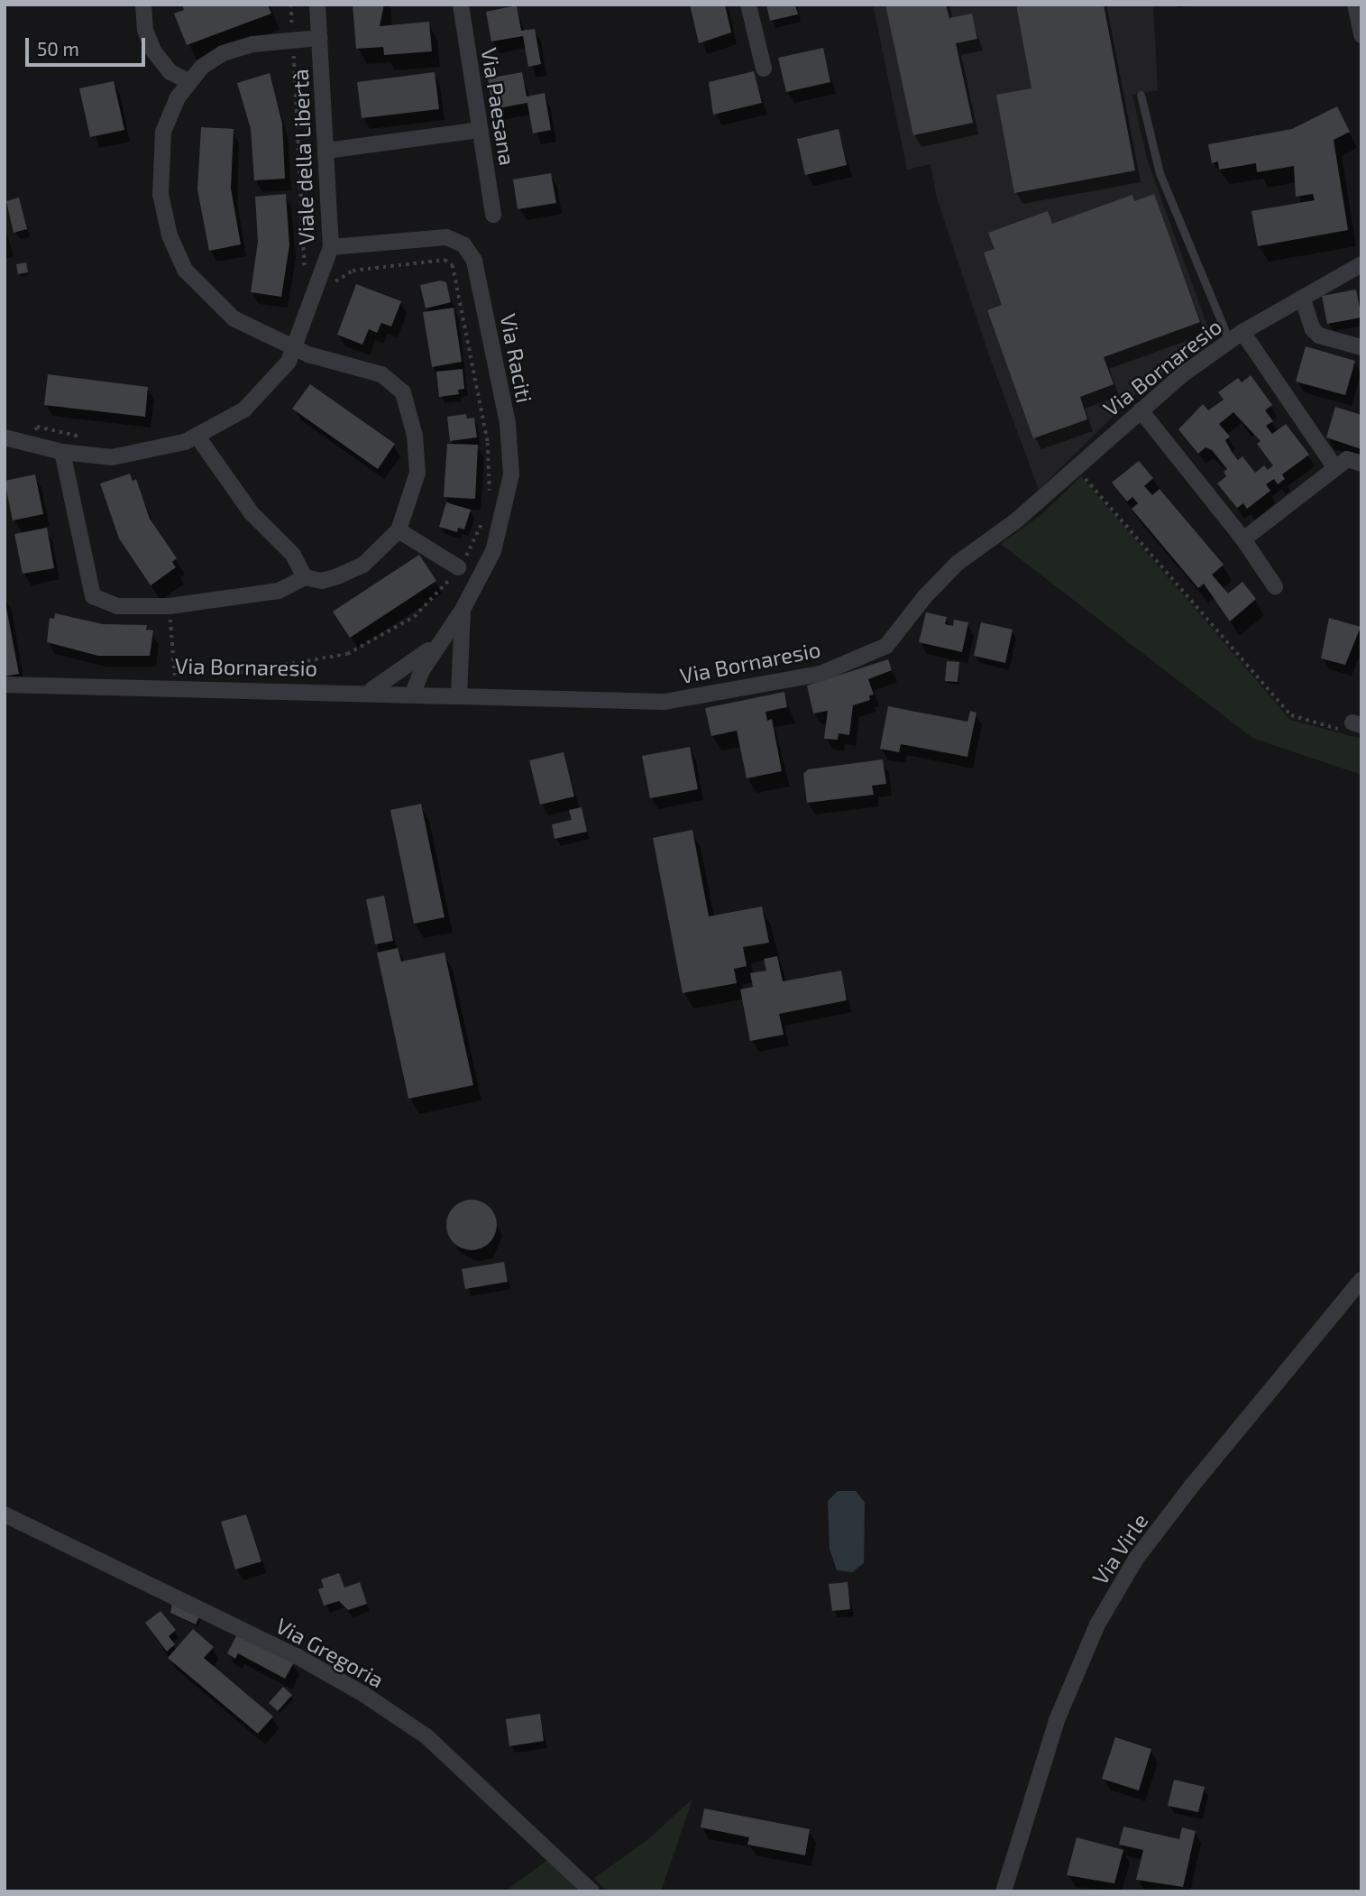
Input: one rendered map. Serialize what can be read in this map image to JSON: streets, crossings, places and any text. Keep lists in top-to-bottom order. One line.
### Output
{"streets":{"street":["Via Paesana","Viale della Libertà","Via Raciti","Via Bornaresio","Via Virle","Via Gregoria"]},"crossings":[["Viale della Libertà","Via Raciti"],["Via Raciti","Via Bornaresio"]],"scale_bar":"50 m"}
